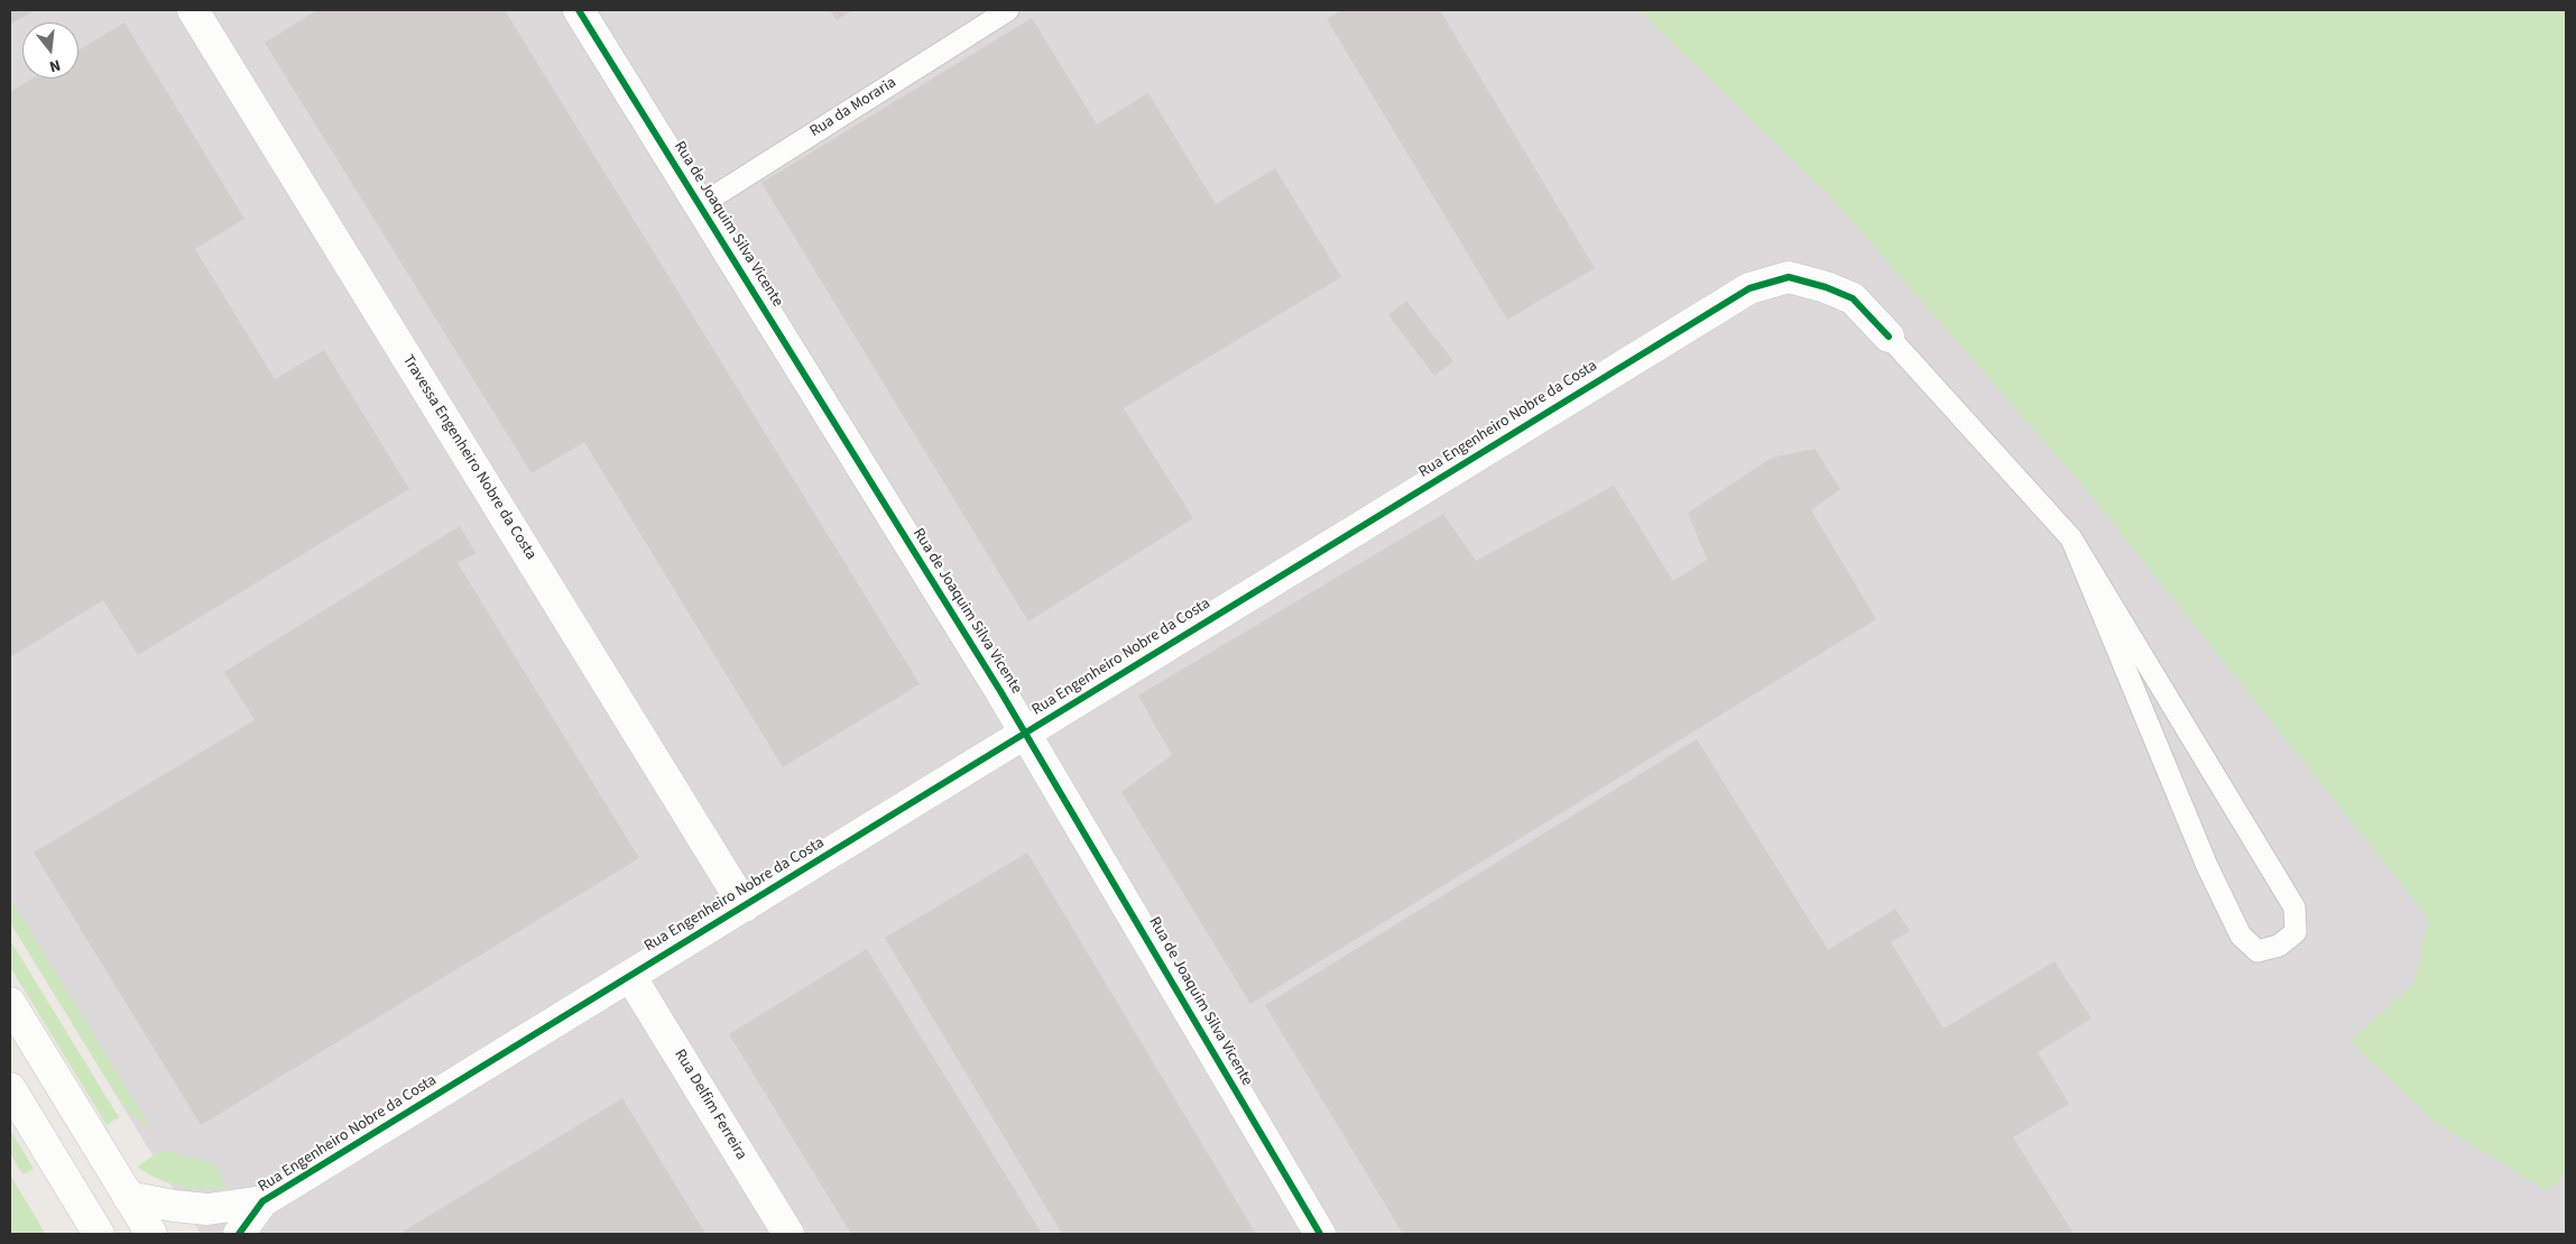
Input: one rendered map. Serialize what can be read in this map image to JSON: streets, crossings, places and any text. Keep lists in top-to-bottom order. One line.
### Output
{"streets":{"street":["Rua de Joaquim Silva Vicente","Rua Engenheiro Nobre da Costa","Travessa Engenheiro Nobre da Costa","Rua Delfim Ferreira"],"lane":["Rua da Moraria"]},"crossings":[["Rua da Moraria","Rua de Joaquim Silva Vicente"],["Rua de Joaquim Silva Vicente","Rua Engenheiro Nobre da Costa"],["Rua Engenheiro Nobre da Costa","Travessa Engenheiro Nobre da Costa"],["Rua Engenheiro Nobre da Costa","Rua Delfim Ferreira"]],"north":"bottom"}
